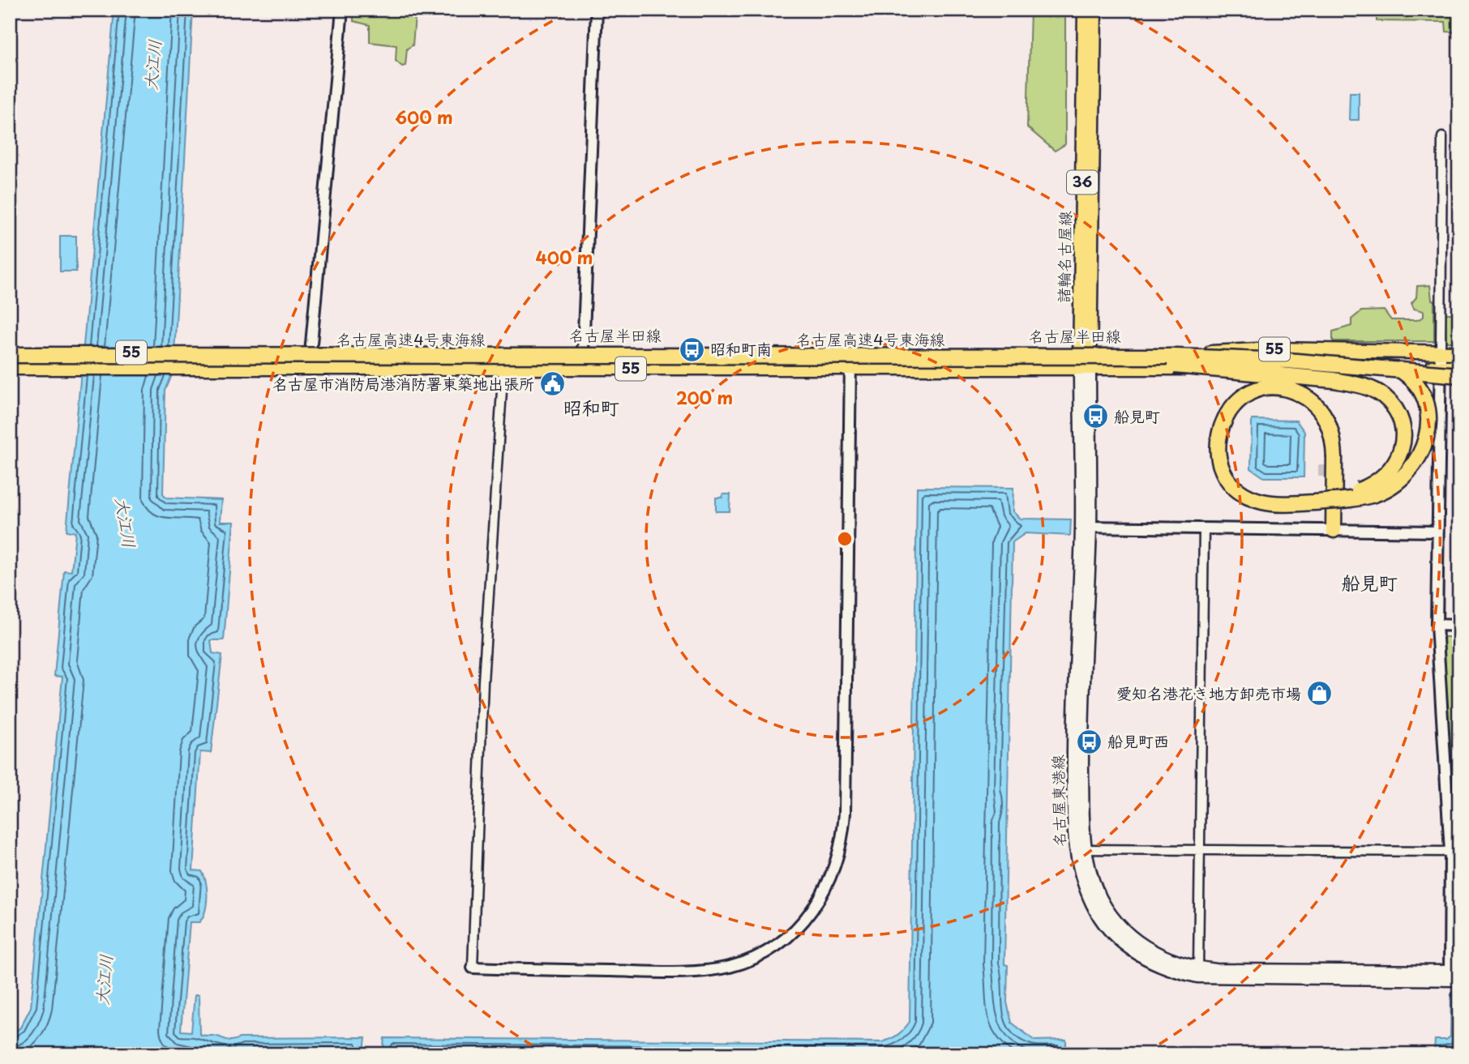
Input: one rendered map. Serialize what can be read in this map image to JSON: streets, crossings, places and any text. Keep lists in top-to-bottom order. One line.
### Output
{"streets":{"highway":["名古屋高速4号東海線"],"main road":["36","諸輪名古屋線","名古屋半田線","55","名古屋東港線"]},"crossings":[["諸輪名古屋線","名古屋半田線"],["諸輪名古屋線","名古屋高速4号東海線"],["諸輪名古屋線","名古屋東港線"],["名古屋半田線","名古屋高速4号東海線"],["名古屋半田線","名古屋東港線"],["名古屋高速4号東海線","名古屋東港線"]],"districts":["昭和町","船見町"],"water":["大江川"],"places":{"bus stop":["昭和町南","船見町","船見町西"],"public building":["名古屋市消防局港消防署東築地出張所"],"shop":["愛知名港花き地方卸売市場"]},"rings":["600 m","400 m","200 m"]}
